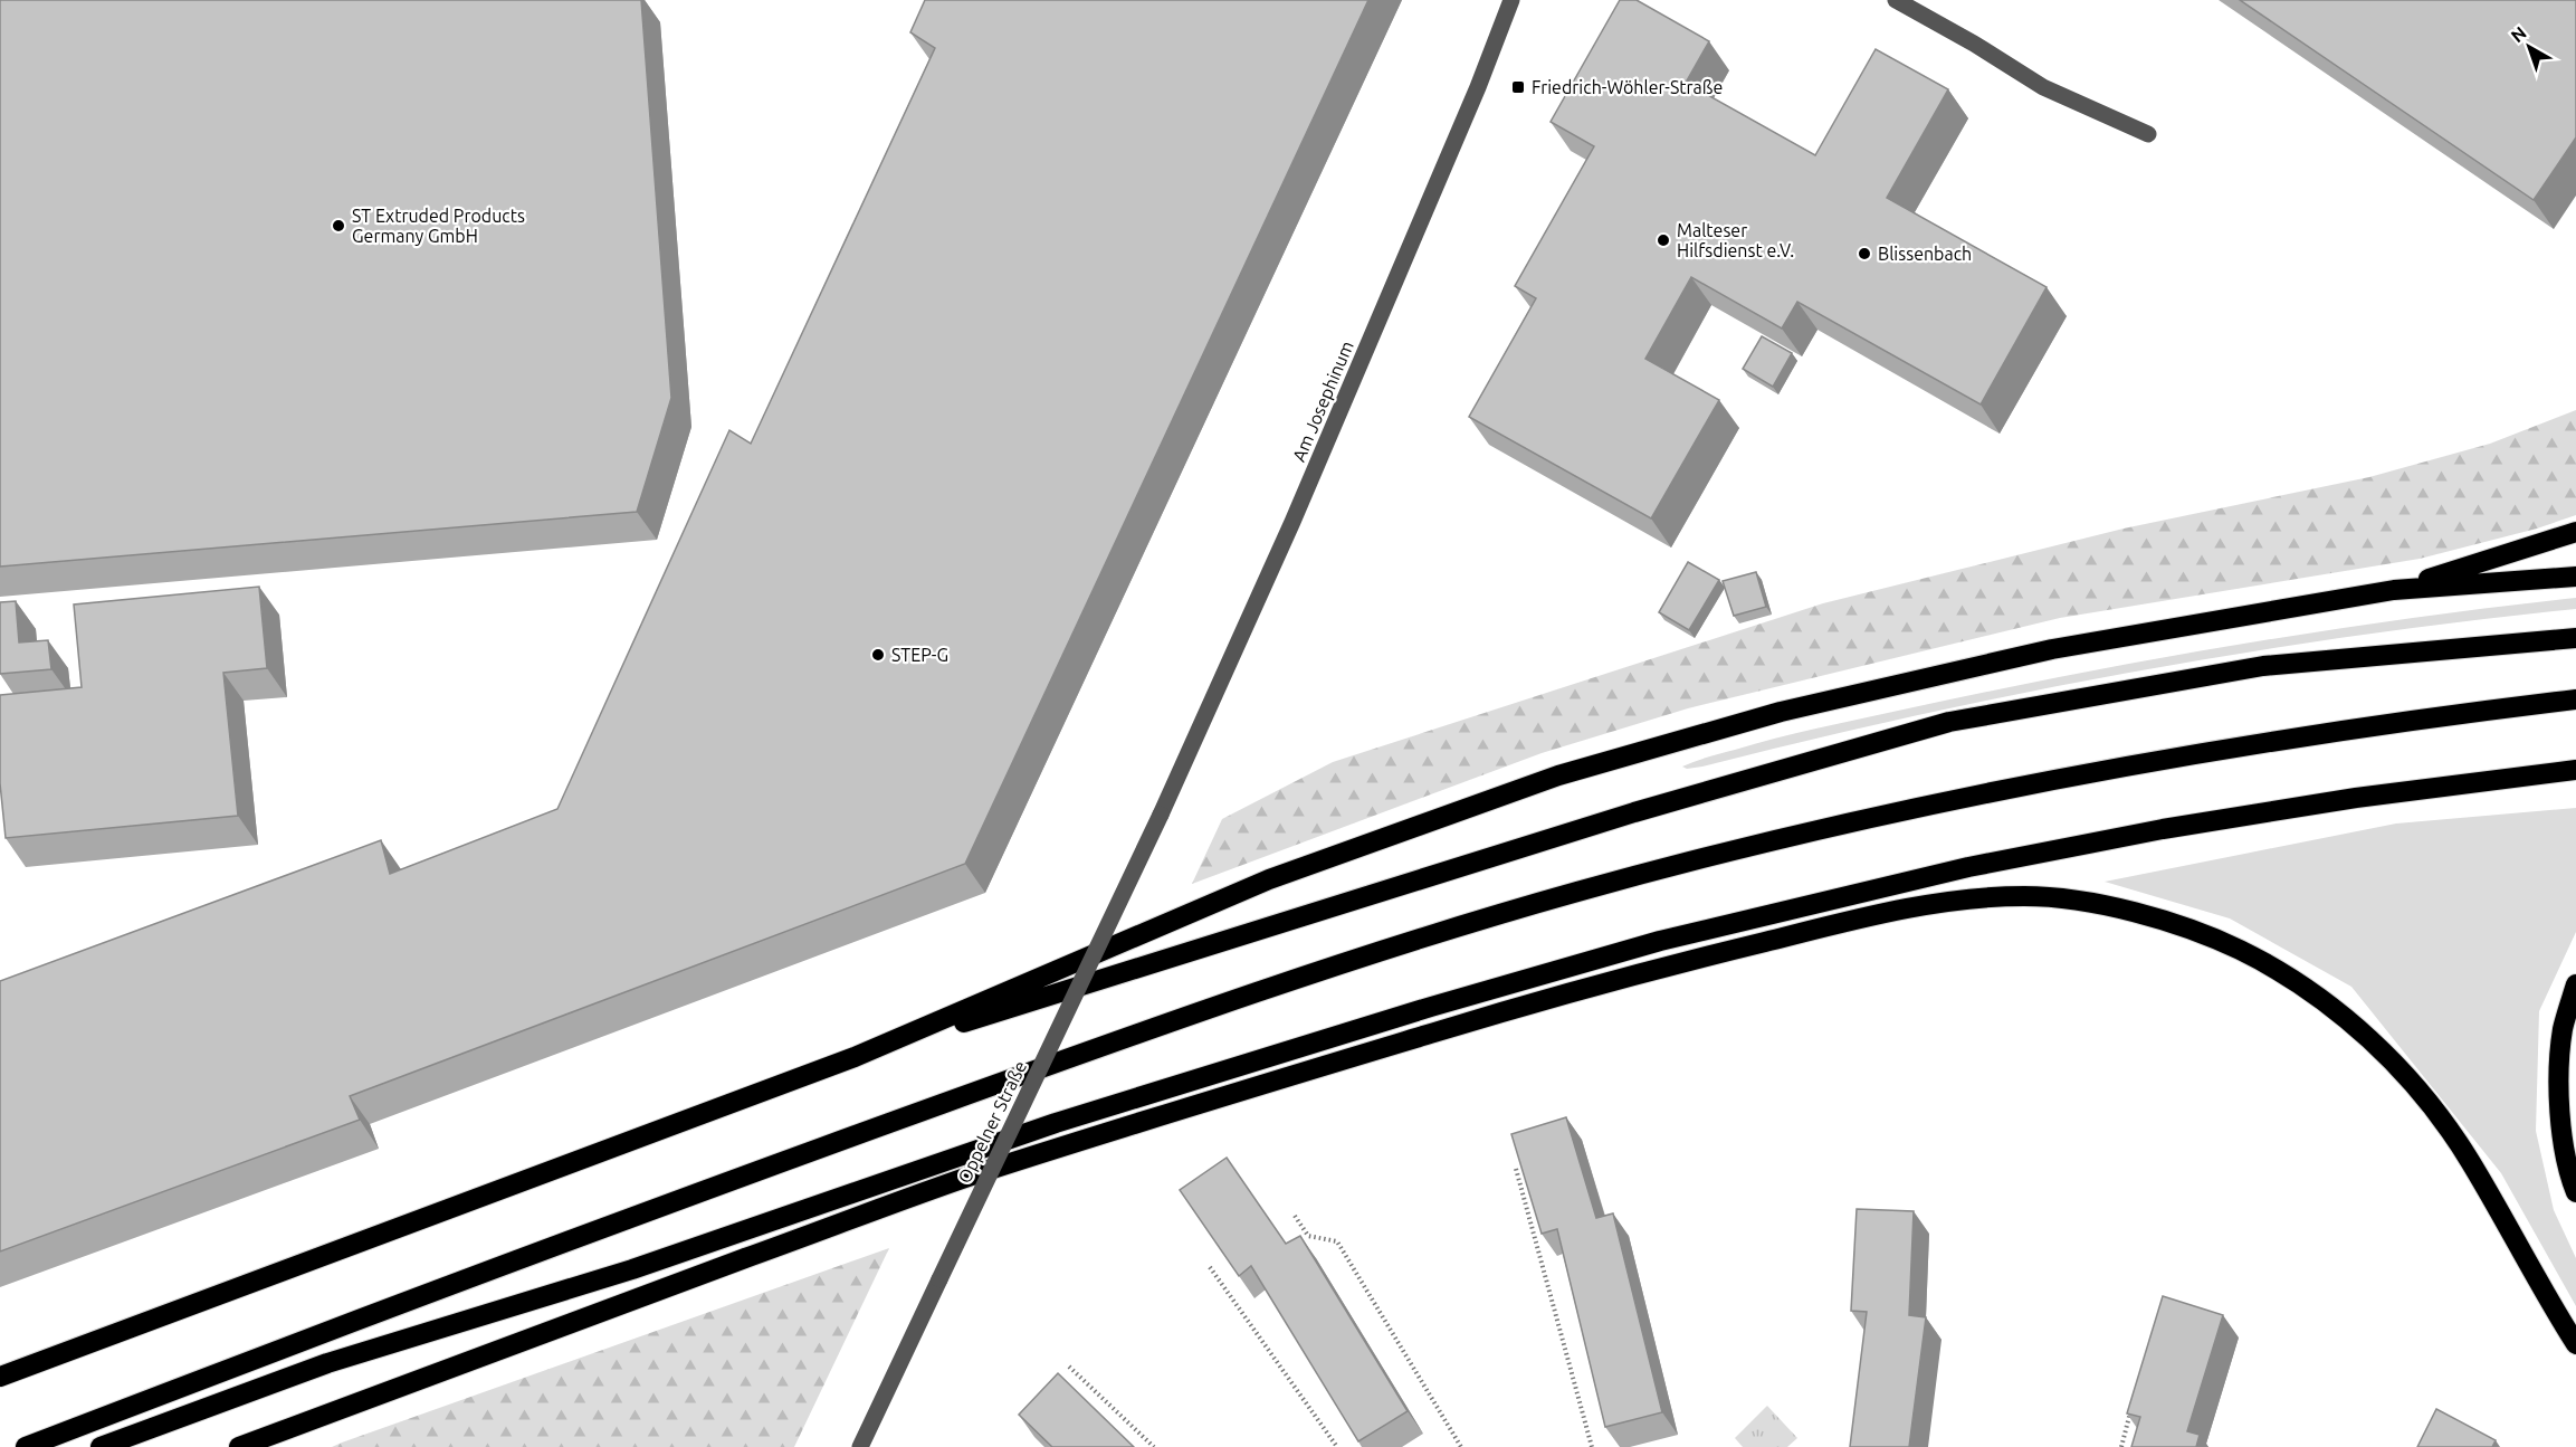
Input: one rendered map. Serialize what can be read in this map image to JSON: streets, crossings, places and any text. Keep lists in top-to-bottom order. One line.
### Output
{"streets":{"street":["Am Josephinum","Oppelner Straße"]},"crossings":[["Am Josephinum","Oppelner Straße"]],"places":{"transit":["Friedrich-Wöhler-Straße"],"other":["ST Extruded Products Germany GmbH","Malteser Hilfsdienst e.V.","Blissenbach","STEP-G"]},"north":"top left"}
